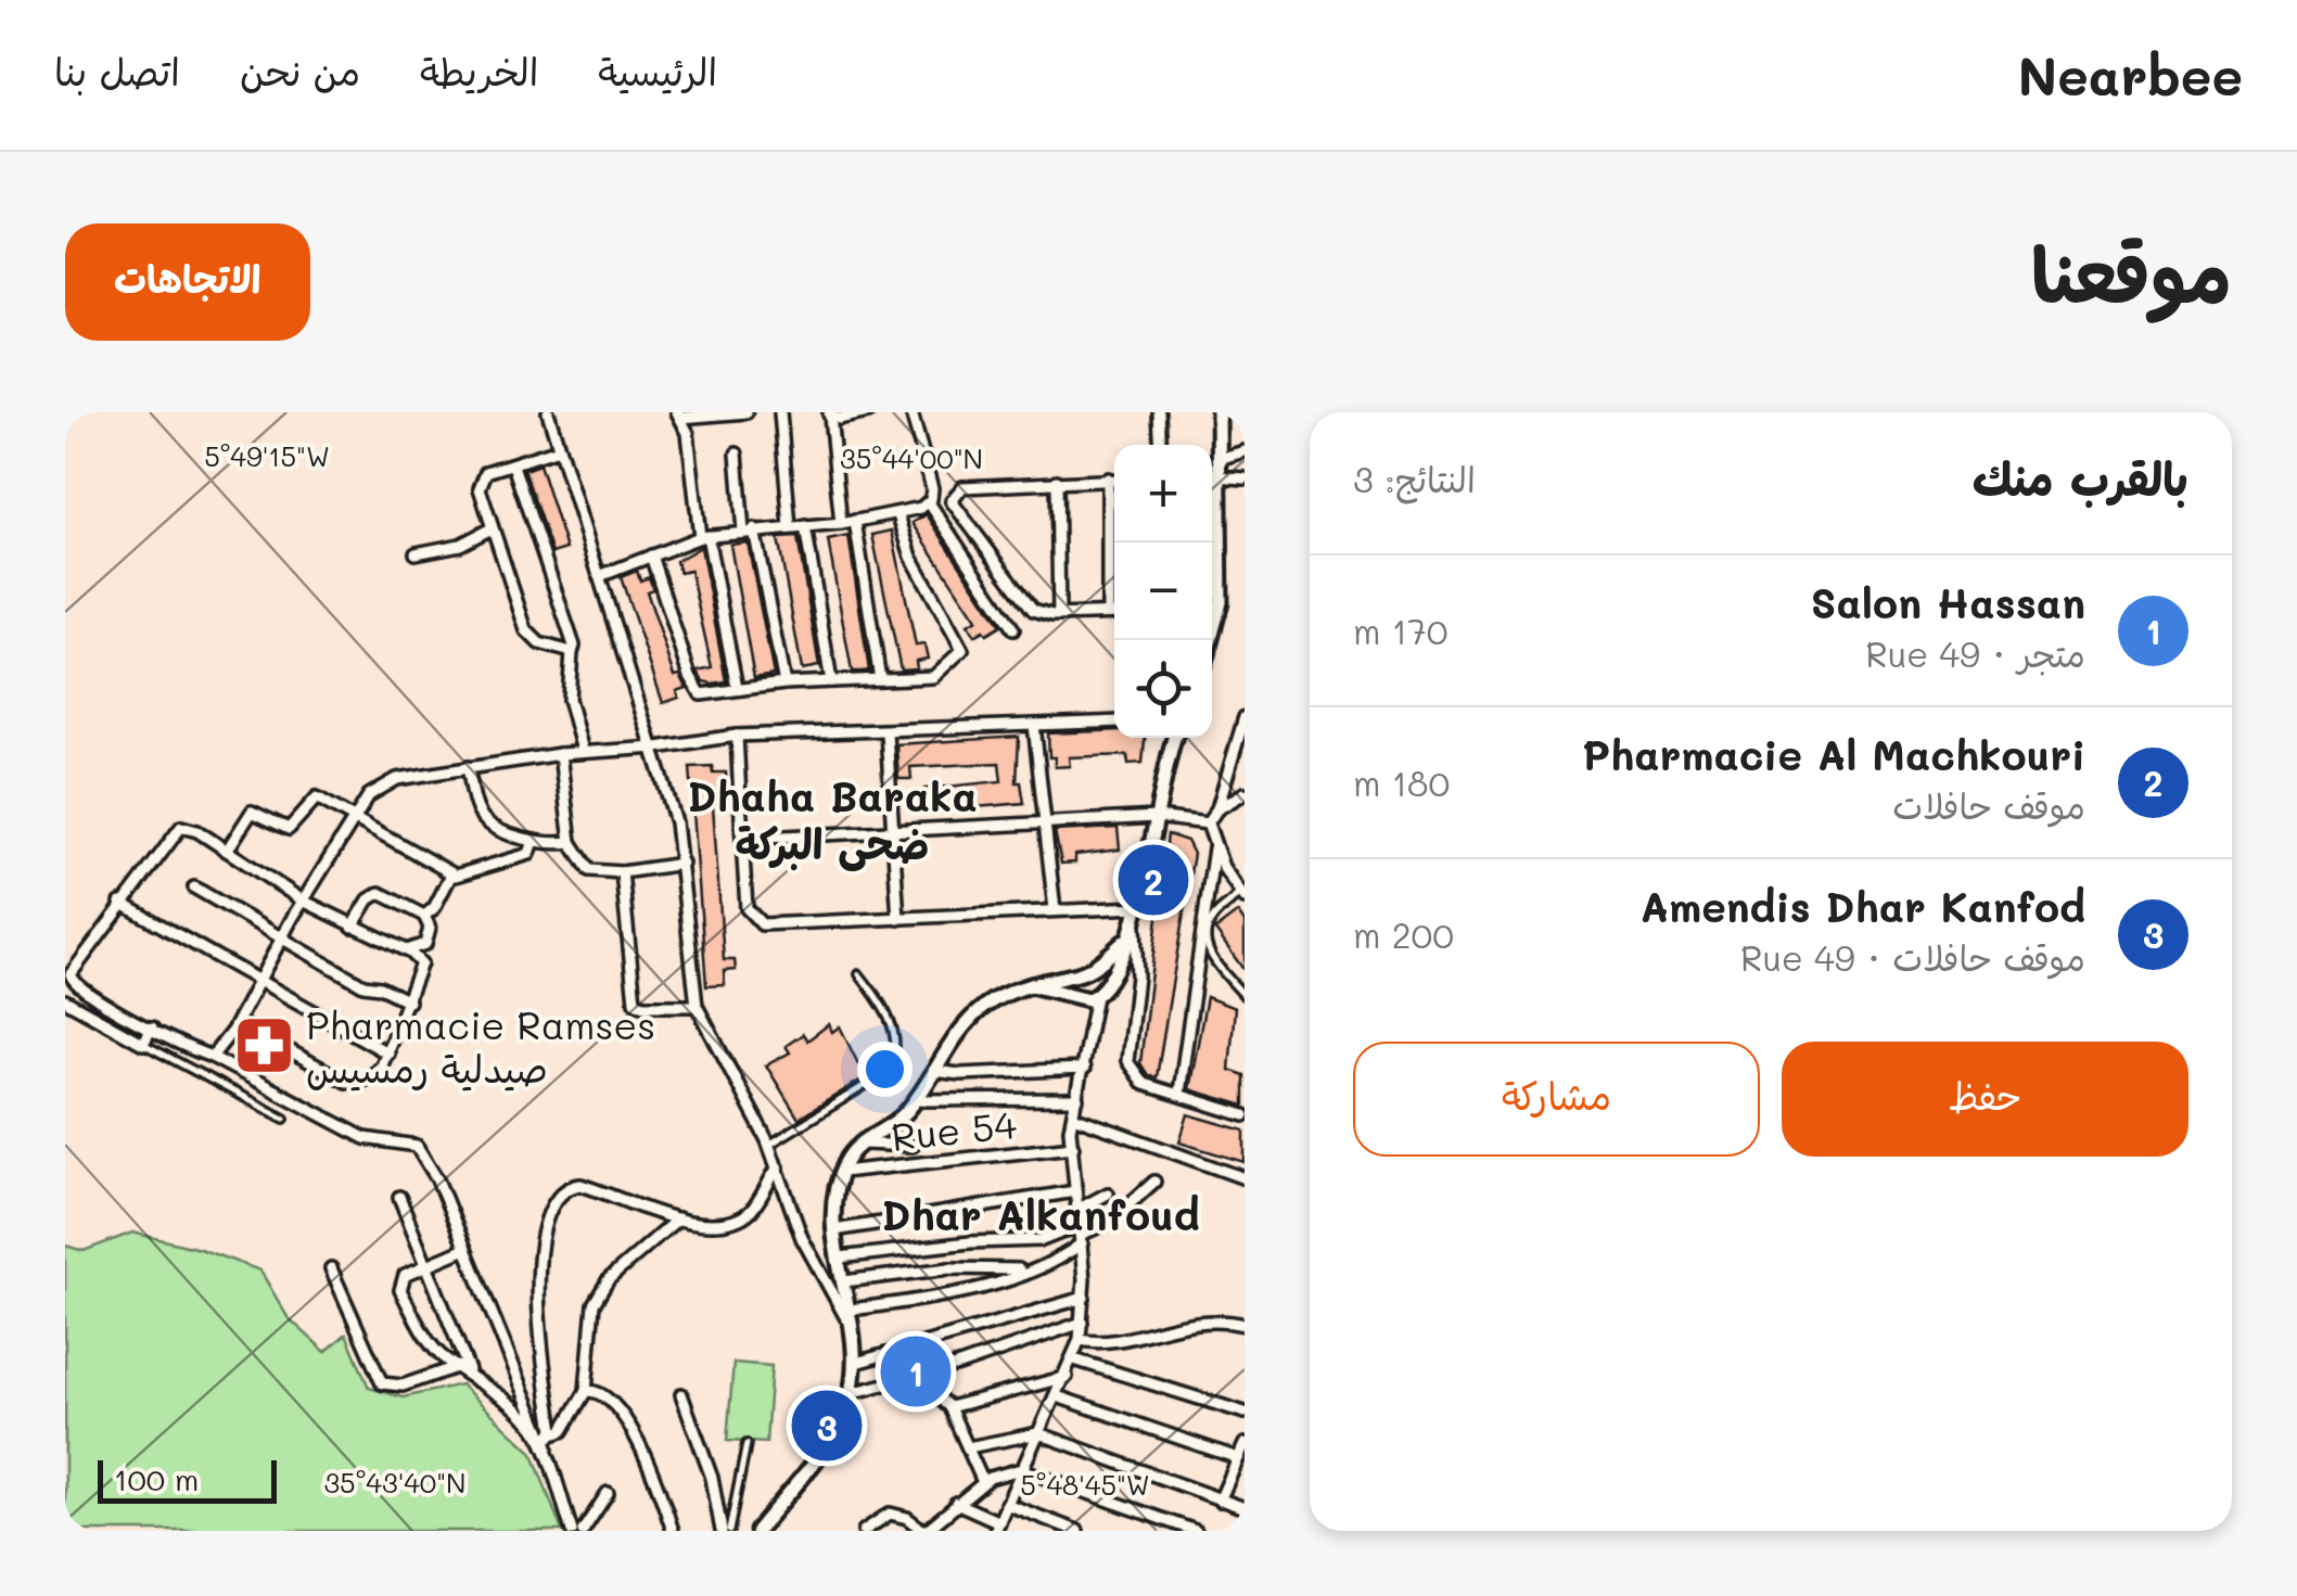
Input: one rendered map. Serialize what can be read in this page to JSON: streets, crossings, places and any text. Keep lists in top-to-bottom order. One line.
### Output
{"streets":{"street":["Rue 54"]},"districts":["Dhaha Baraka ضحى البركة","Dhar Alkanfoud"],"places":{"pharmacy":["Pharmacie Ramses صيدلية رمسيس"]},"scale_bar":"100 m","page":{"header":"Nearbee","nav":["الرئيسية","الخريطة","من نحن","اتصل بنا"],"title":"موقعنا","buttons":["الاتجاهات",["حفظ","مشاركة"]],"heading":["بالقرب منك","النتائج: 3"],"map_buttons":["+","−"],"list":[{"mark":"1","name":"Salon Hassan","note":"متجر · Rue 49","value":"170 m"},{"mark":"2","name":"Pharmacie Al Machkouri","note":"موقف حافلات","value":"180 m"},{"mark":"3","name":"Amendis Dhar Kanfod","note":"موقف حافلات · Rue 49","value":"200 m"}],"pins":["2","1","3"],"scale":"100 m"},"coordinates":["5°49'15\"W","35°44'00\"N","35°43'40\"N","5°48'45\"W"]}
